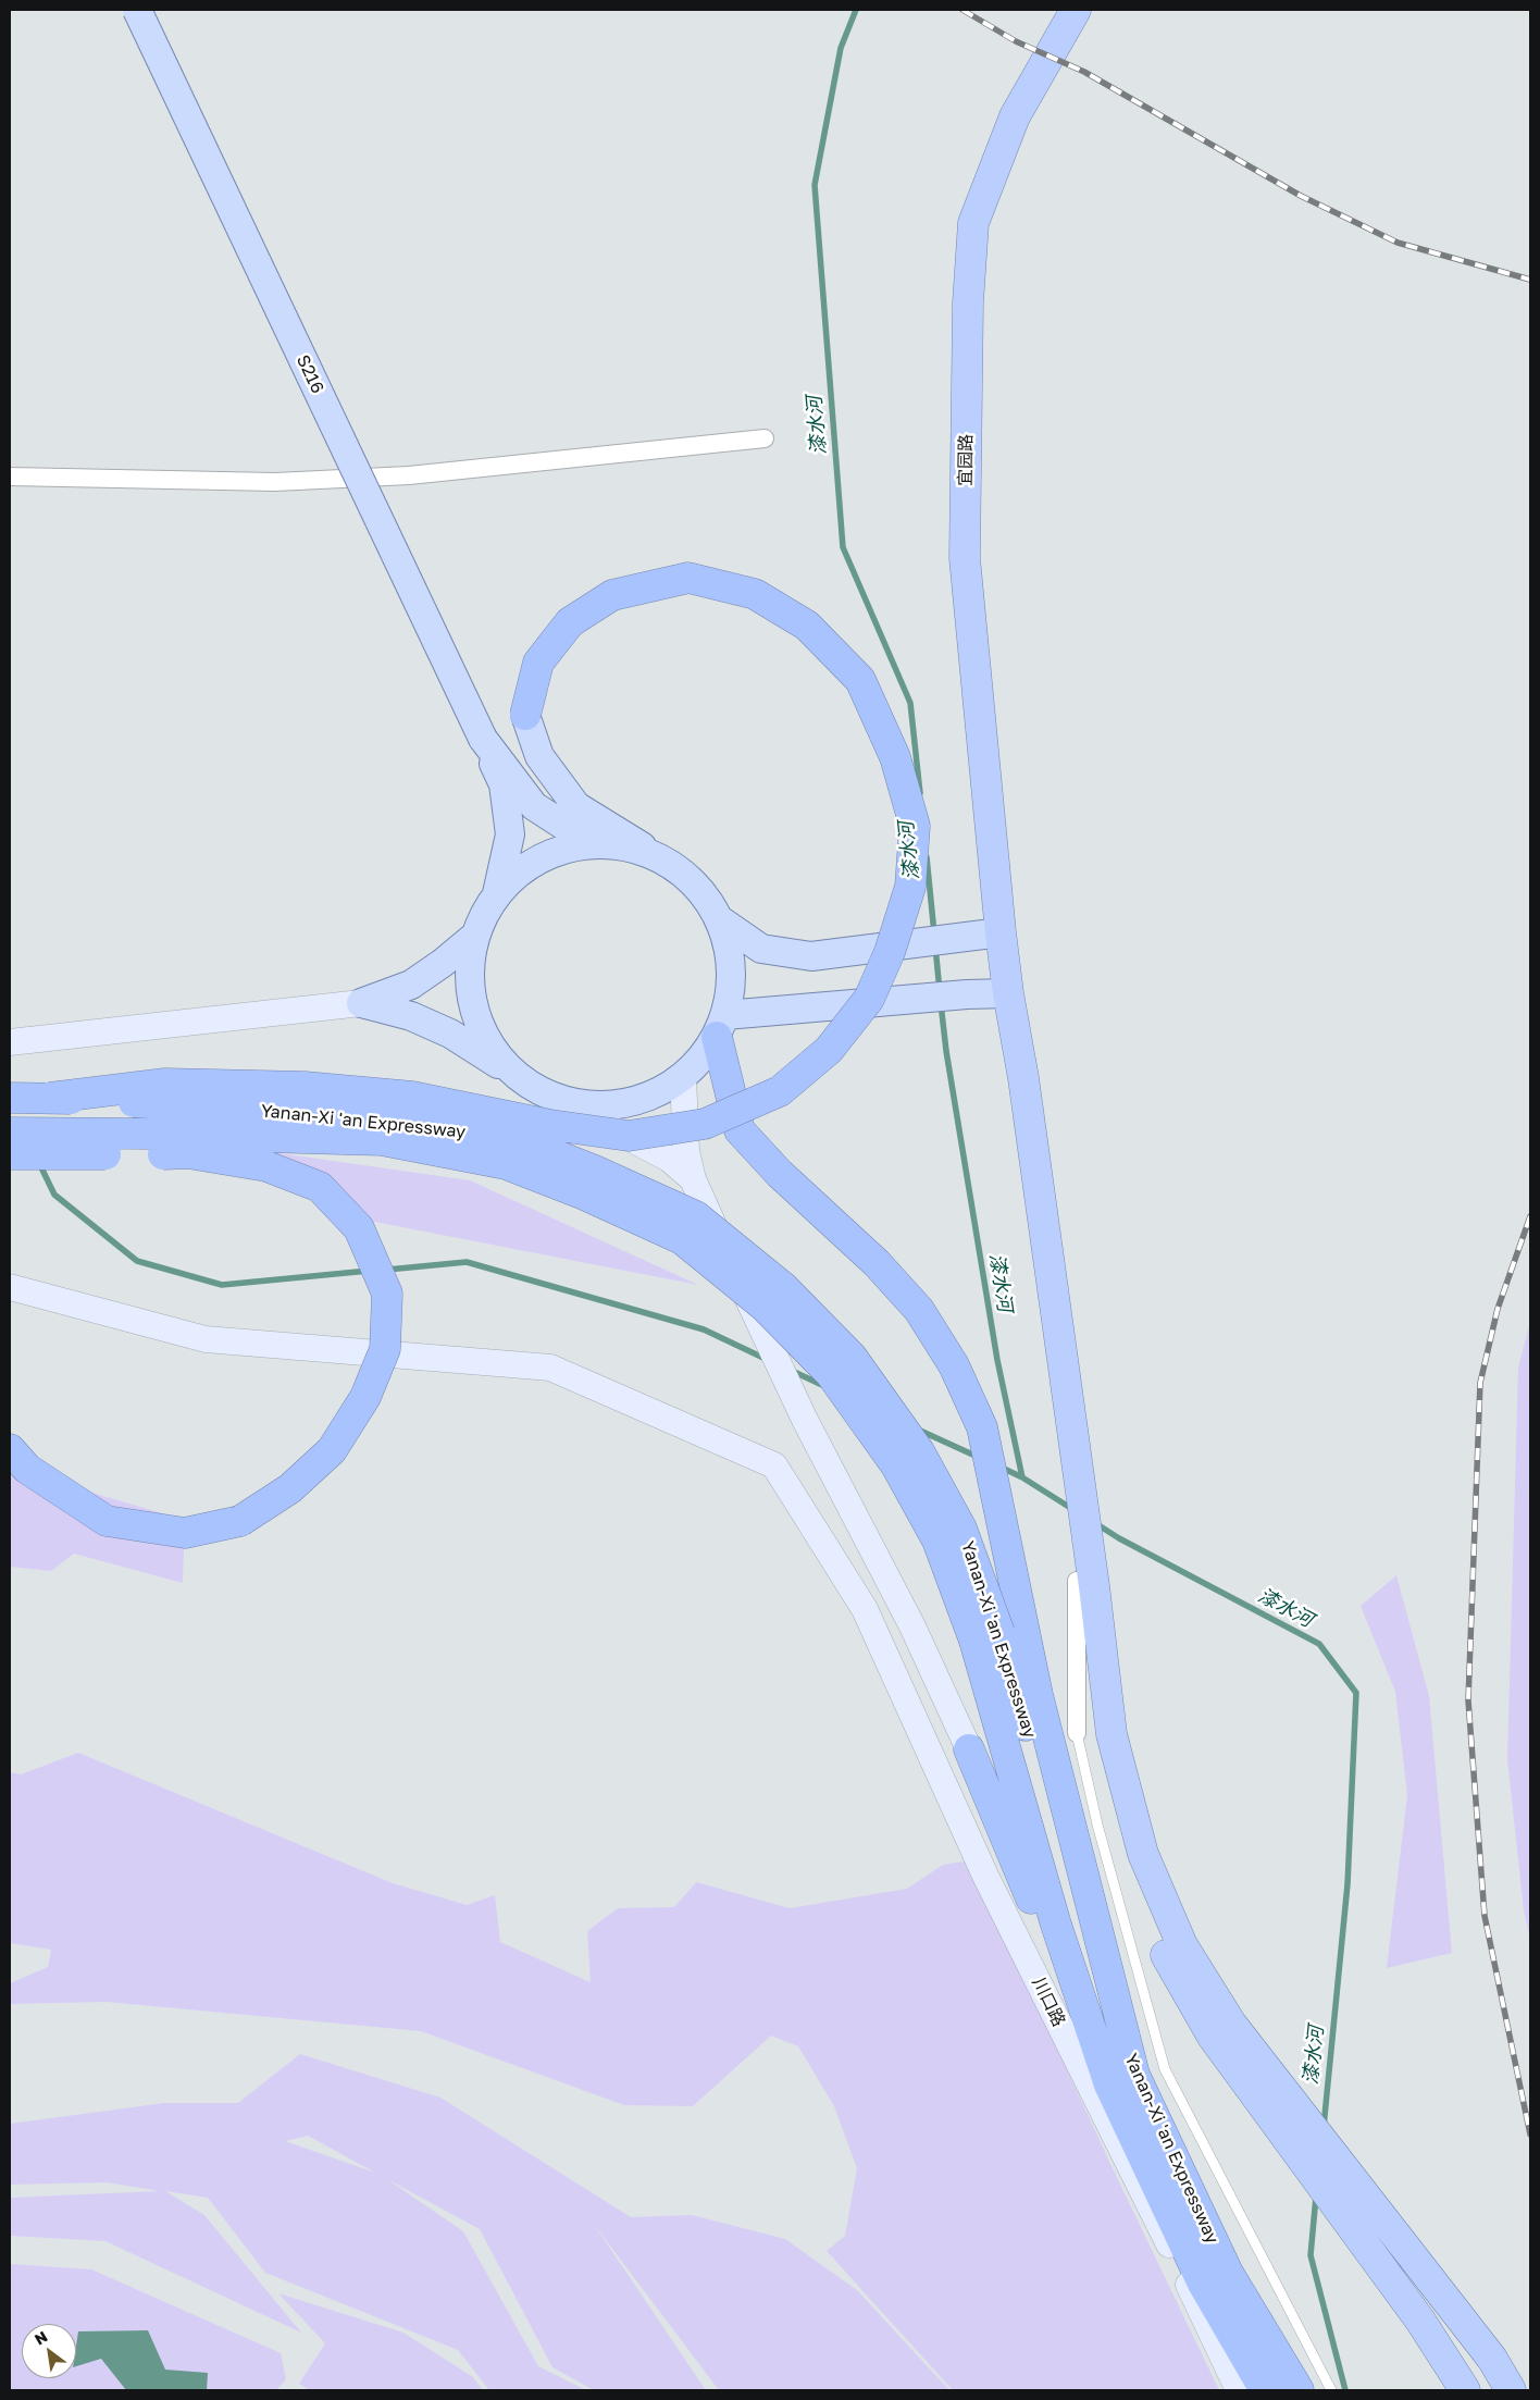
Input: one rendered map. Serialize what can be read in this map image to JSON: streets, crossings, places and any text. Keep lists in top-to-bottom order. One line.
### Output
{"streets":{"highway":["宜园路","Yanan-Xi 'an Expressway"],"main road":["S216","川口路"]},"water":["漆水河"],"north":"top left"}
